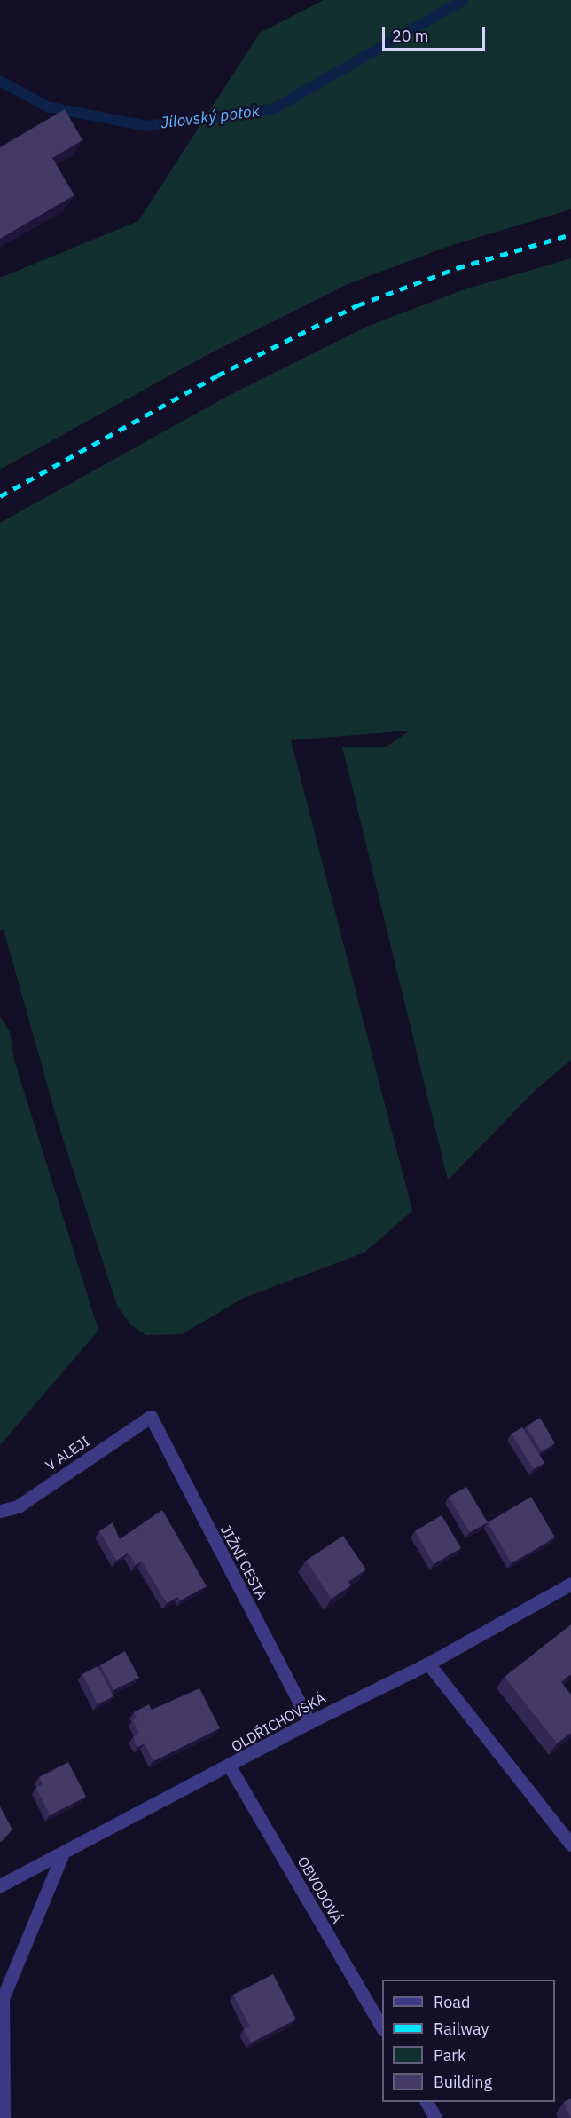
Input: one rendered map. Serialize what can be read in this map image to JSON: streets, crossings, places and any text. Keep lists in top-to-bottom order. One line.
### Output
{"streets":{"street":["V ALEJI","JIŽNÍ CESTA","OLDŘICHOVSKÁ","OBVODOVÁ"]},"crossings":[["V ALEJI","JIŽNÍ CESTA"],["JIŽNÍ CESTA","OLDŘICHOVSKÁ"],["OLDŘICHOVSKÁ","OBVODOVÁ"]],"water":["Jílovský potok"],"legend":["Road","Railway","Park","Building"],"scale_bar":"20 m"}
